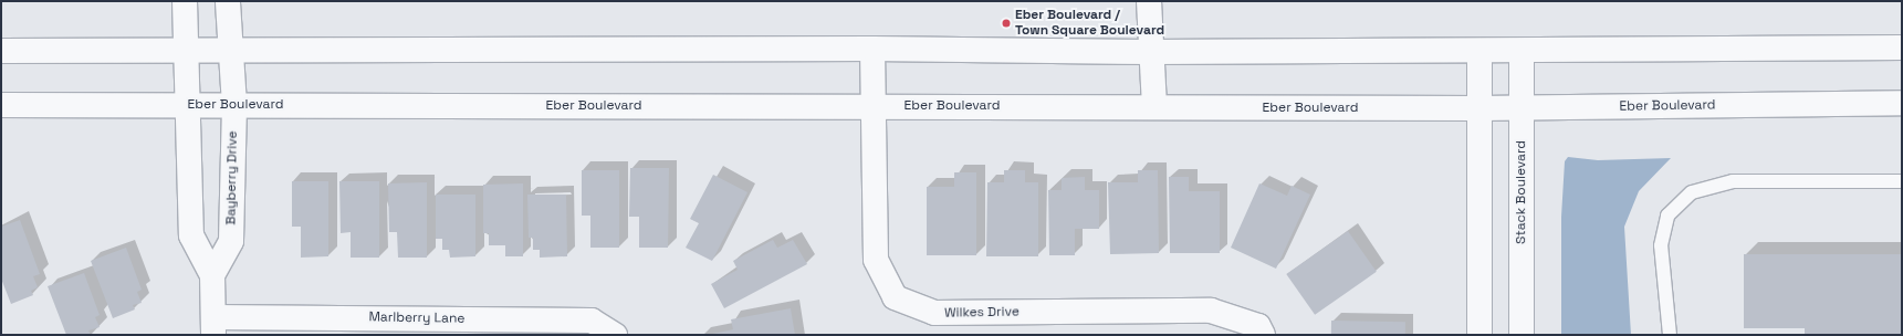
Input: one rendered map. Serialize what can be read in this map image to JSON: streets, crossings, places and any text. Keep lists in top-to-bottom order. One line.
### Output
{"streets":{"street":["Eber Boulevard","Bayberry Drive","Stack Boulevard","Wilkes Drive","Marlberry Lane"]},"crossings":[["Eber Boulevard","Bayberry Drive"],["Eber Boulevard","Stack Boulevard"],["Eber Boulevard","Wilkes Drive"]],"places":["Eber Boulevard / Town Square Boulevard"]}
